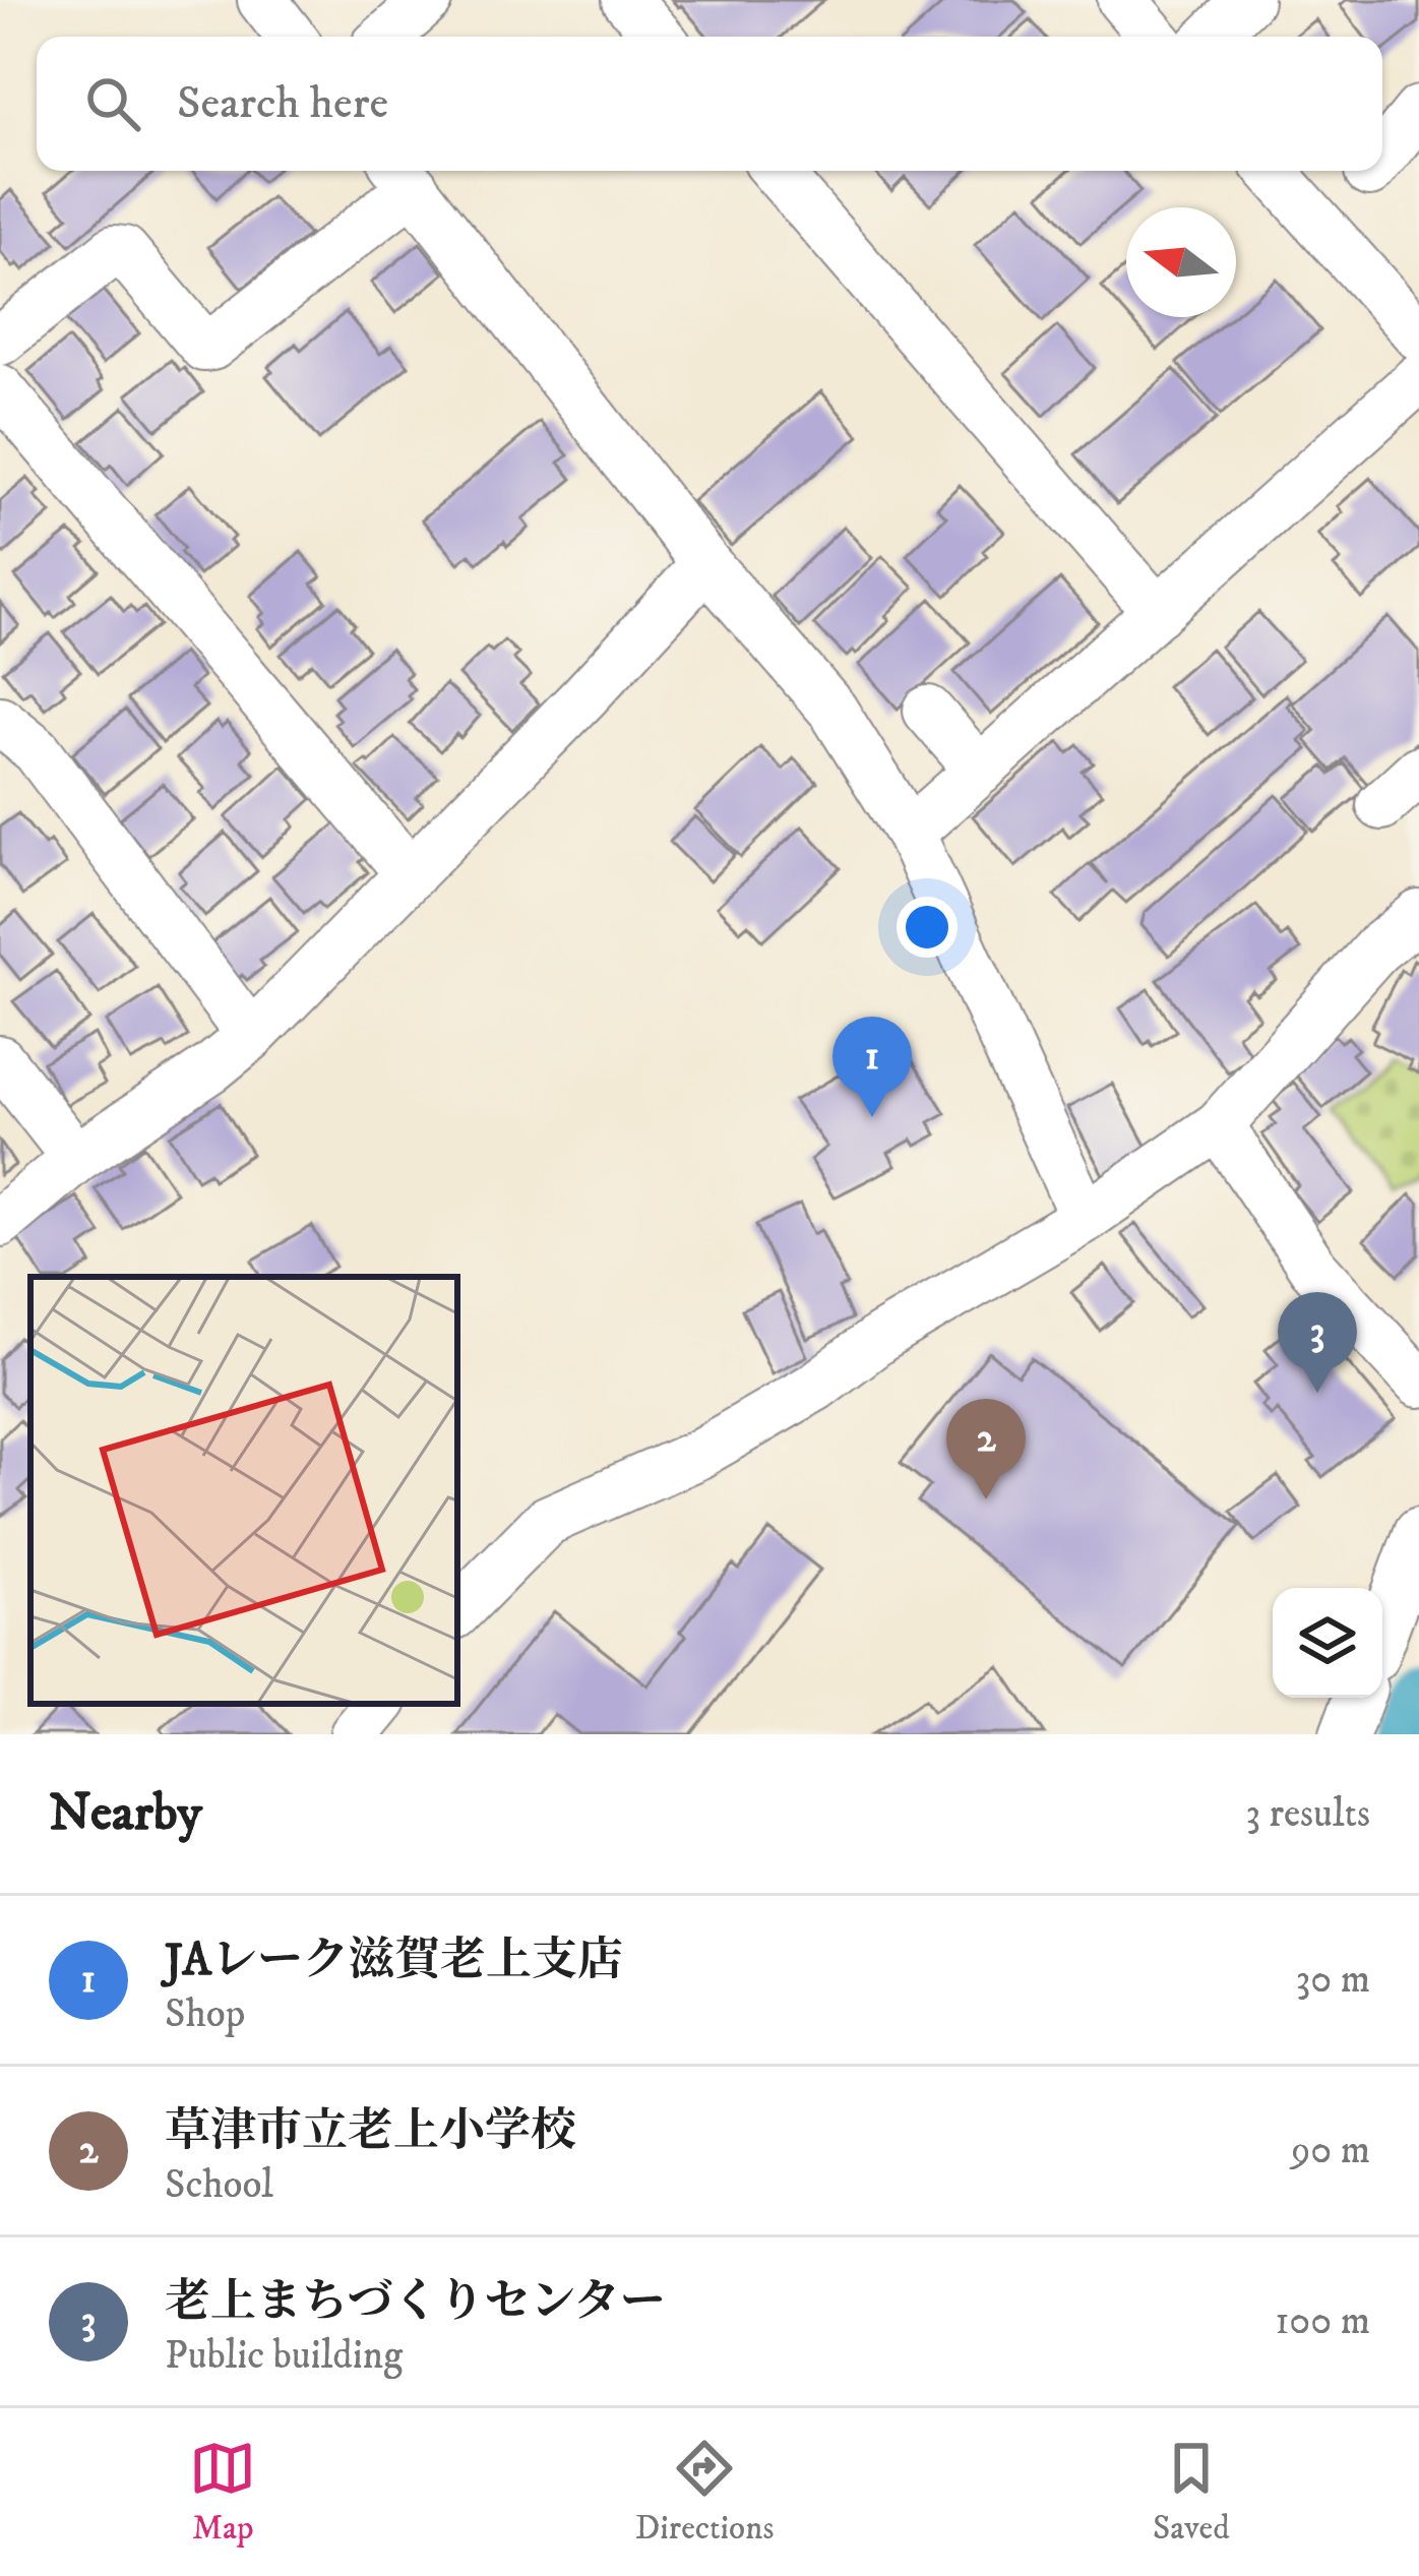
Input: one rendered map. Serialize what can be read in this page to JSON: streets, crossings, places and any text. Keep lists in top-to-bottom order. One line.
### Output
{"north":"left","page":{"search":"Search here","pins":["1","3","2"],"heading":["Nearby","3 results"],"list":[{"mark":"1","name":"JAレーク滋賀老上支店","note":"Shop","value":"30 m"},{"mark":"2","name":"草津市立老上小学校","note":"School","value":"90 m"},{"mark":"3","name":"老上まちづくりセンター","note":"Public building","value":"100 m"}],"nav":["Map","Directions","Saved"]}}
